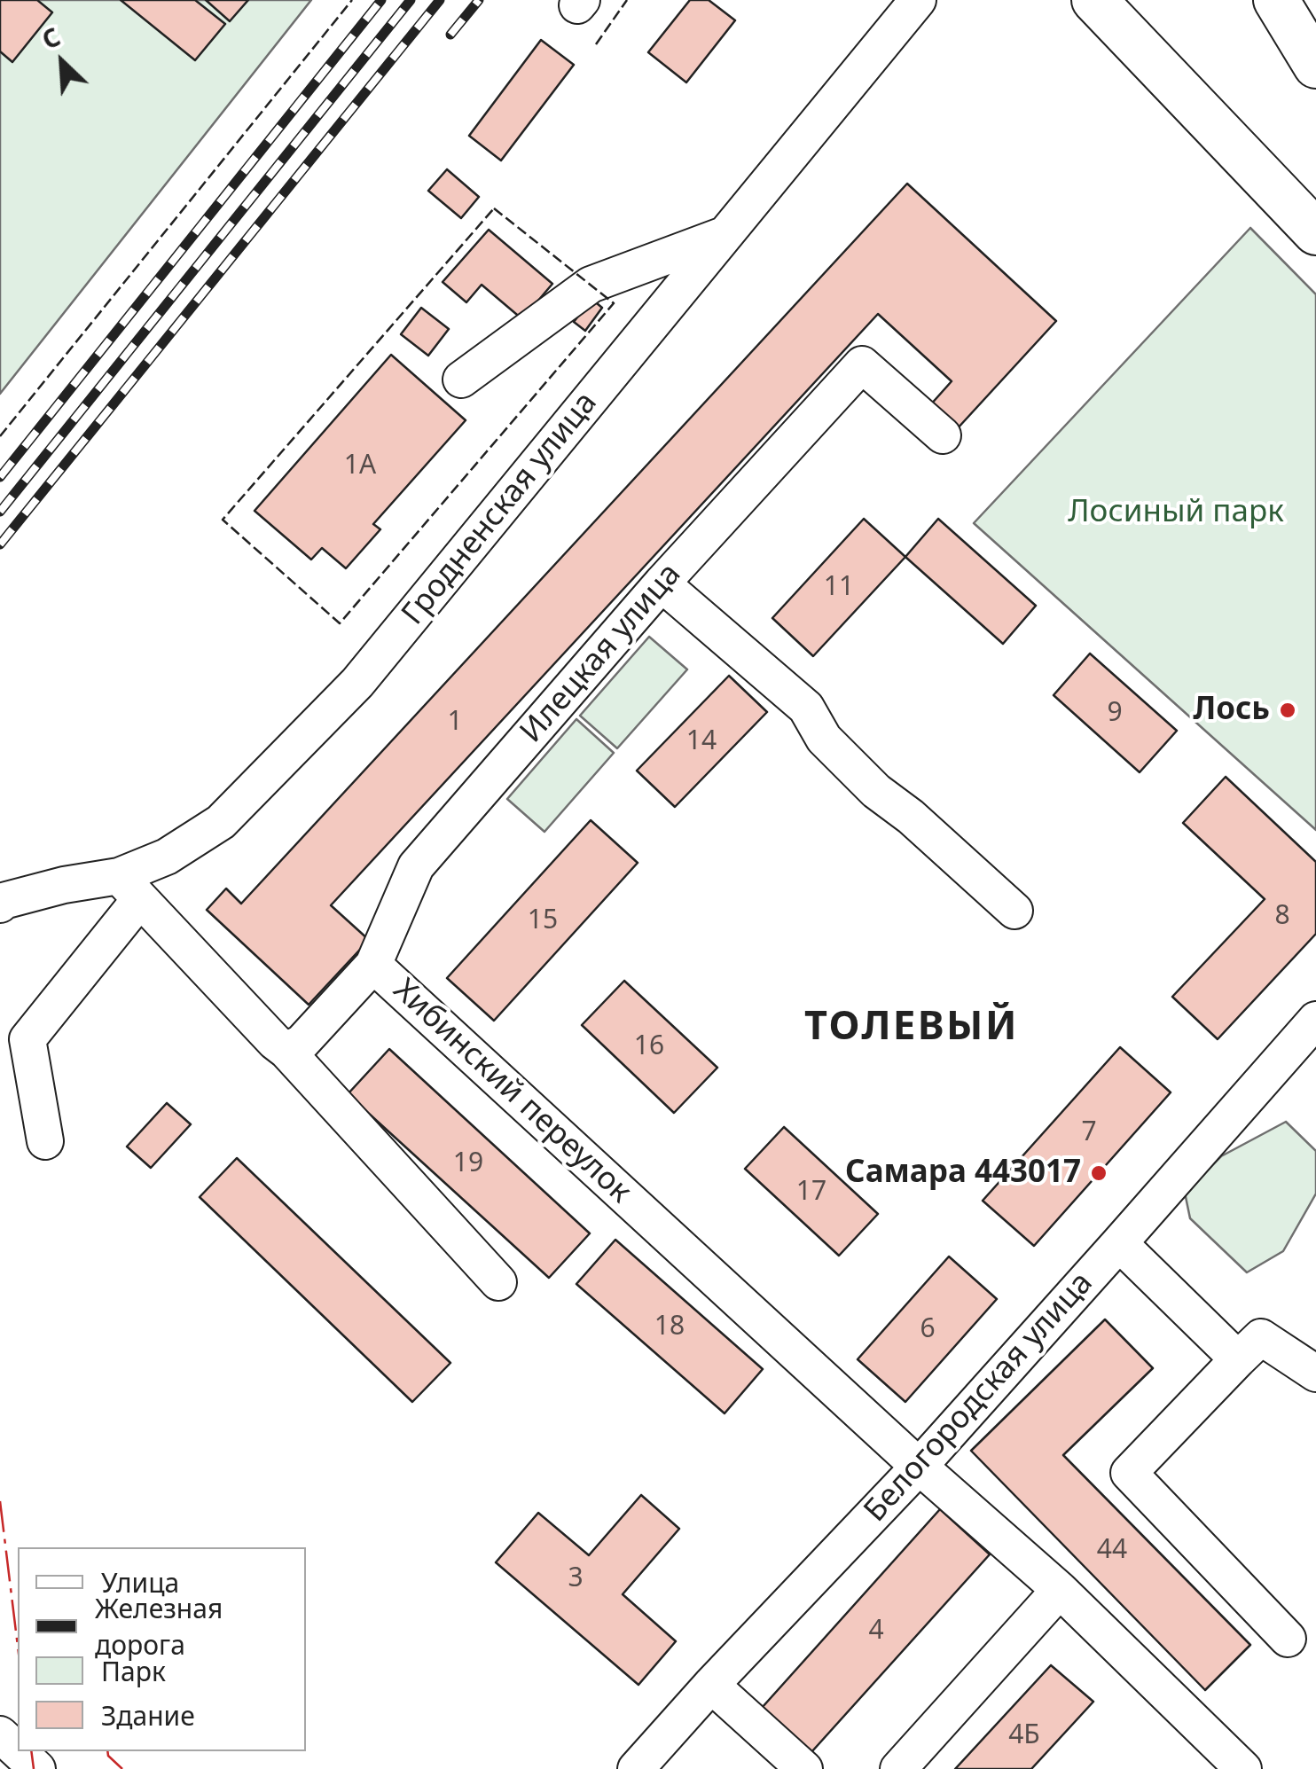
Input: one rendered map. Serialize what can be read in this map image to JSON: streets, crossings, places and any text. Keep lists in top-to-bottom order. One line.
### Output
{"streets":{"street":["Гродненская улица","Илецкая улица","Хибинский переулок","Белогородская улица"]},"crossings":[["Илецкая улица","Хибинский переулок"],["Хибинский переулок","Белогородская улица"]],"districts":["ТОЛЕВЫЙ"],"parks":["Лосиный парк"],"places":["Лось","Самара 443017"],"house_numbers":["1А","11","9","1","14","8","15","16","7","19","17","18","6","44","3","4","4Б"],"legend":["Улица","Железная дорога","Парк","Здание"],"north":"top left"}
